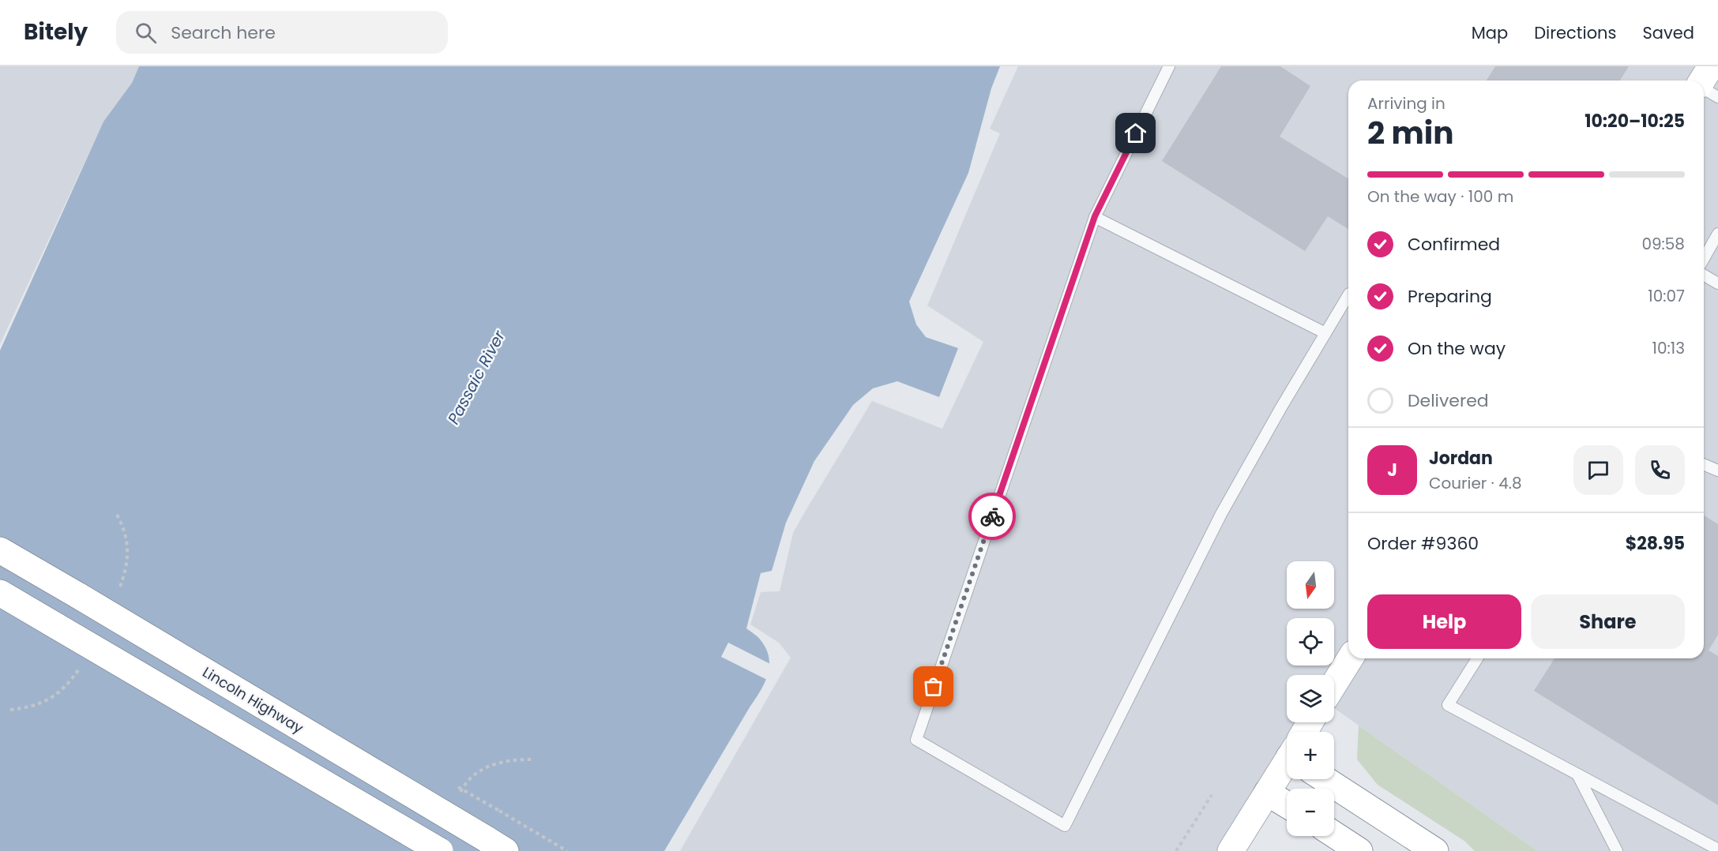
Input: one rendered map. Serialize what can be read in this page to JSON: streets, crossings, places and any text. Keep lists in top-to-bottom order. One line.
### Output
{"streets":{"main road":["Lincoln Highway"]},"water":["Passaic River"],"north":"bottom","page":{"header":"Bitely","search":"Search here","nav":["Map","Directions","Saved"],"heading":["2 min","Arriving in","10:20–10:25"],"panel":["Jordan","Courier · 4.8","Order #9360","$28.95"],"bar":"On the way · 100 m","list":[["Confirmed","09:58"],["Preparing","10:07"],["On the way","10:13"],"Delivered"],"round":"J","map_buttons":["+","−"],"buttons":["Help","Share"]}}
